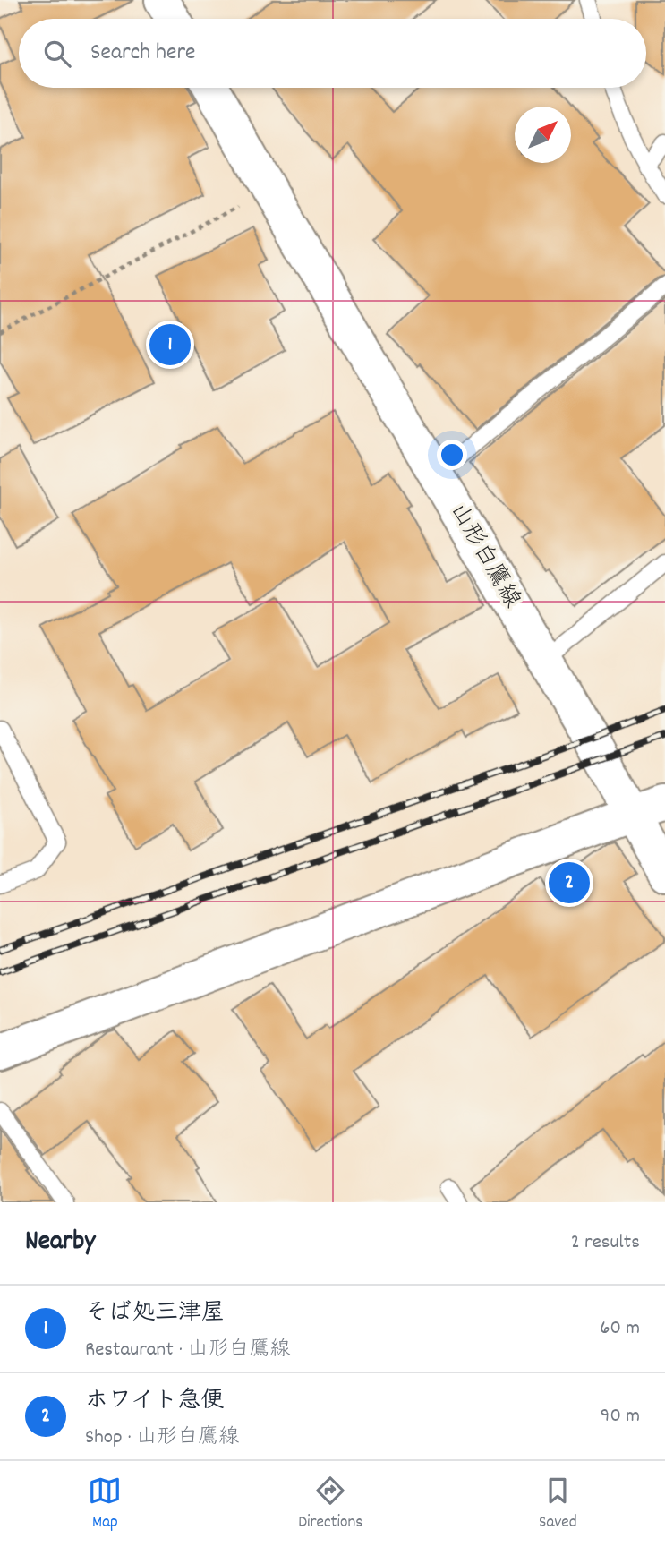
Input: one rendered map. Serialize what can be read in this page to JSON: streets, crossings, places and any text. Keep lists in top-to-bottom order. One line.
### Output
{"streets":{"main road":["山形白鷹線"]},"north":"top right","page":{"search":"Search here","pins":["1","2"],"heading":["Nearby","2 results"],"list":[{"mark":"1","name":"そば処三津屋","note":"Restaurant · 山形白鷹線","value":"60 m"},{"mark":"2","name":"ホワイト急便","note":"Shop · 山形白鷹線","value":"90 m"}],"nav":["Map","Directions","Saved"]}}
